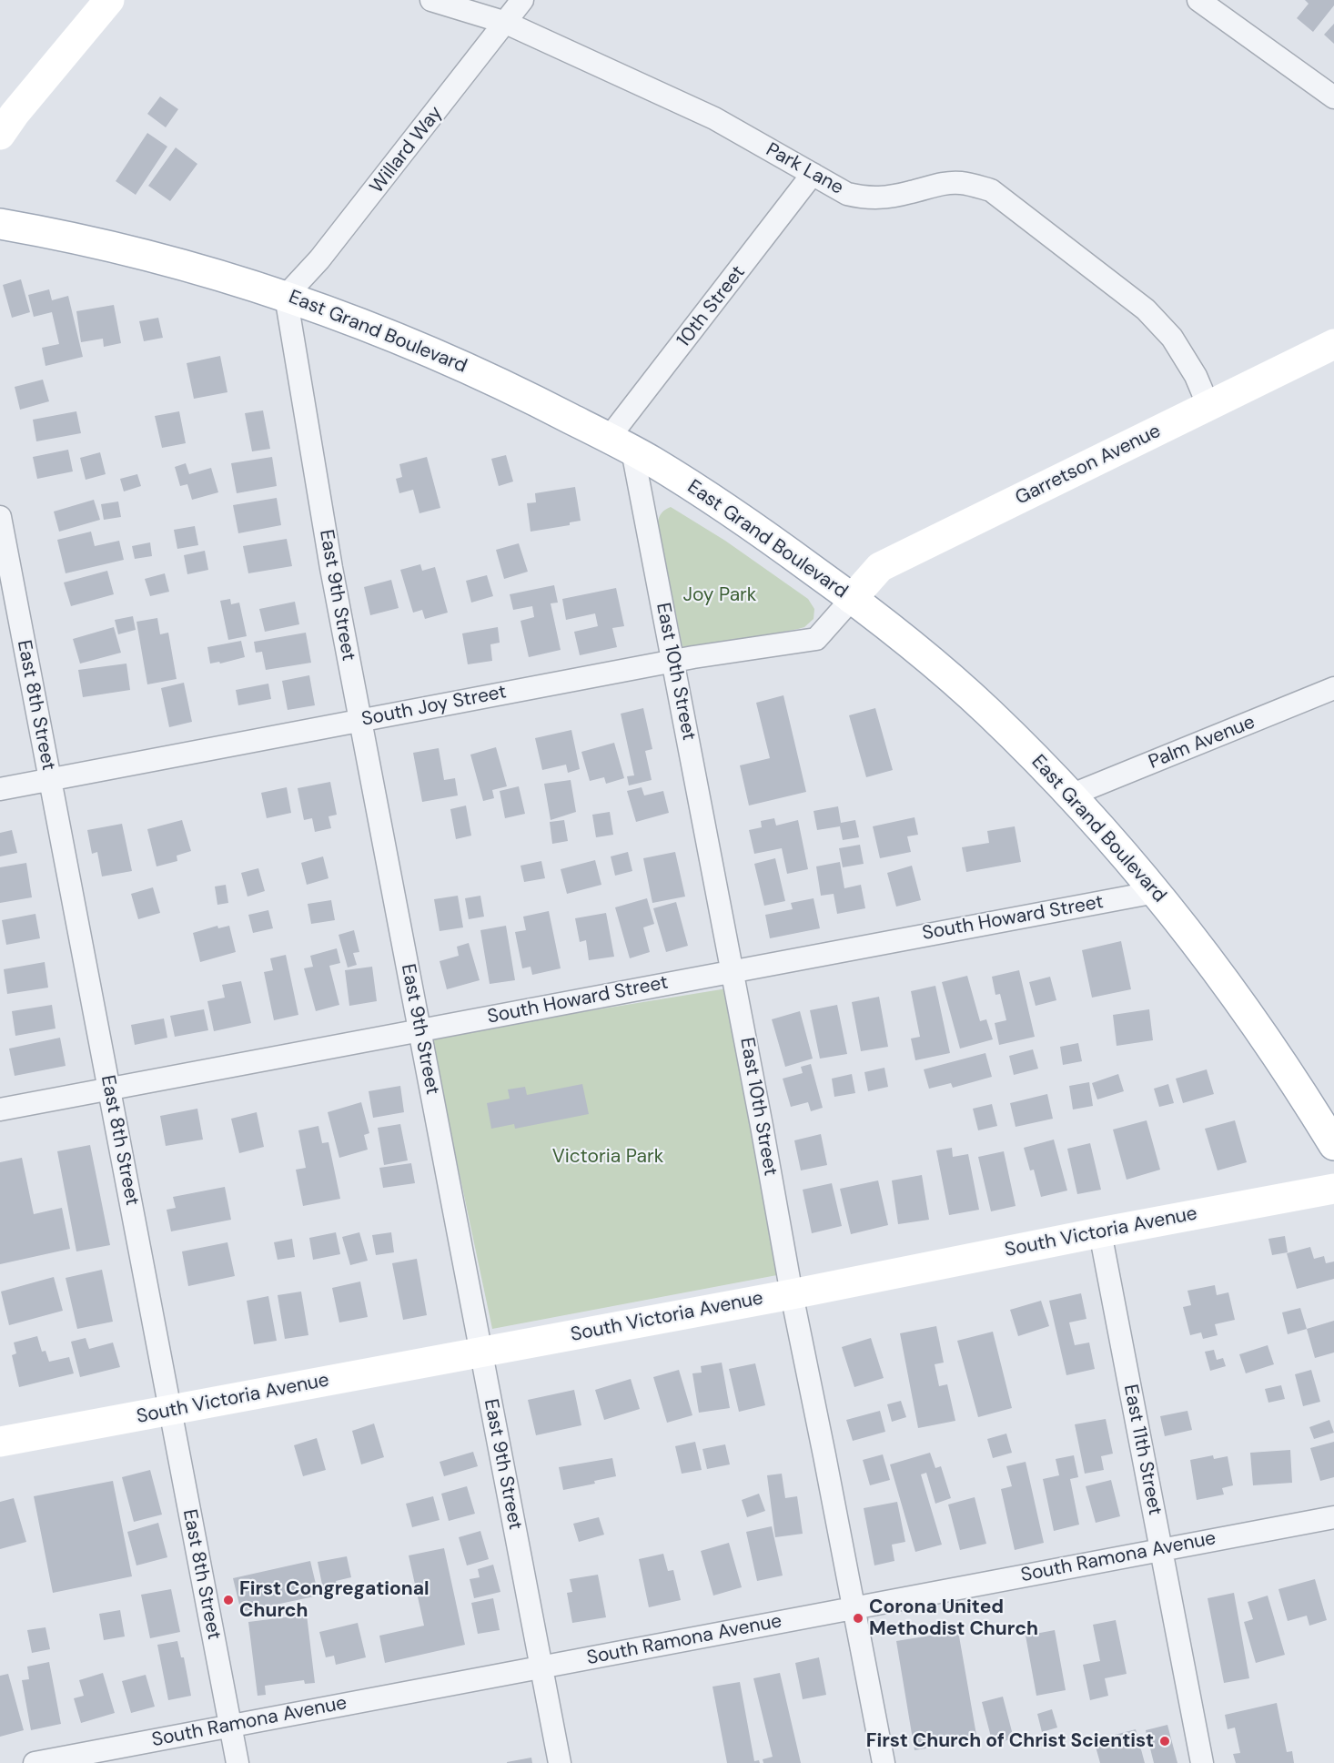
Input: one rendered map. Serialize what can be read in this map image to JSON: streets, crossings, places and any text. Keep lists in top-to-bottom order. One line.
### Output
{"streets":{"street":["Willard Way","Park Lane","10th Street","East Grand Boulevard","Garretson Avenue","East 9th Street","East 10th Street","East 8th Street","South Joy Street","Palm Avenue","South Howard Street","South Victoria Avenue","East 11th Street","South Ramona Avenue"]},"crossings":[["Willard Way","Park Lane"],["Willard Way","East Grand Boulevard"],["Willard Way","East 9th Street"],["Park Lane","10th Street"],["Park Lane","Garretson Avenue"],["10th Street","East Grand Boulevard"],["10th Street","East 10th Street"],["East Grand Boulevard","Garretson Avenue"],["East Grand Boulevard","East 9th Street"],["East Grand Boulevard","East 10th Street"],["East Grand Boulevard","South Joy Street"],["East Grand Boulevard","Palm Avenue"],["East Grand Boulevard","South Howard Street"],["Garretson Avenue","South Joy Street"],["East 9th Street","South Joy Street"],["East 9th Street","South Howard Street"],["East 9th Street","South Victoria Avenue"],["East 9th Street","South Ramona Avenue"],["East 10th Street","South Joy Street"],["East 10th Street","South Howard Street"],["East 10th Street","South Victoria Avenue"],["East 10th Street","South Ramona Avenue"],["East 8th Street","South Joy Street"],["East 8th Street","South Howard Street"],["East 8th Street","South Victoria Avenue"],["East 8th Street","South Ramona Avenue"],["South Victoria Avenue","East 11th Street"],["East 11th Street","South Ramona Avenue"]],"parks":["Joy Park","Victoria Park"],"places":["First Congregational Church","Corona United Methodist Church","First Church of Christ Scientist"]}
